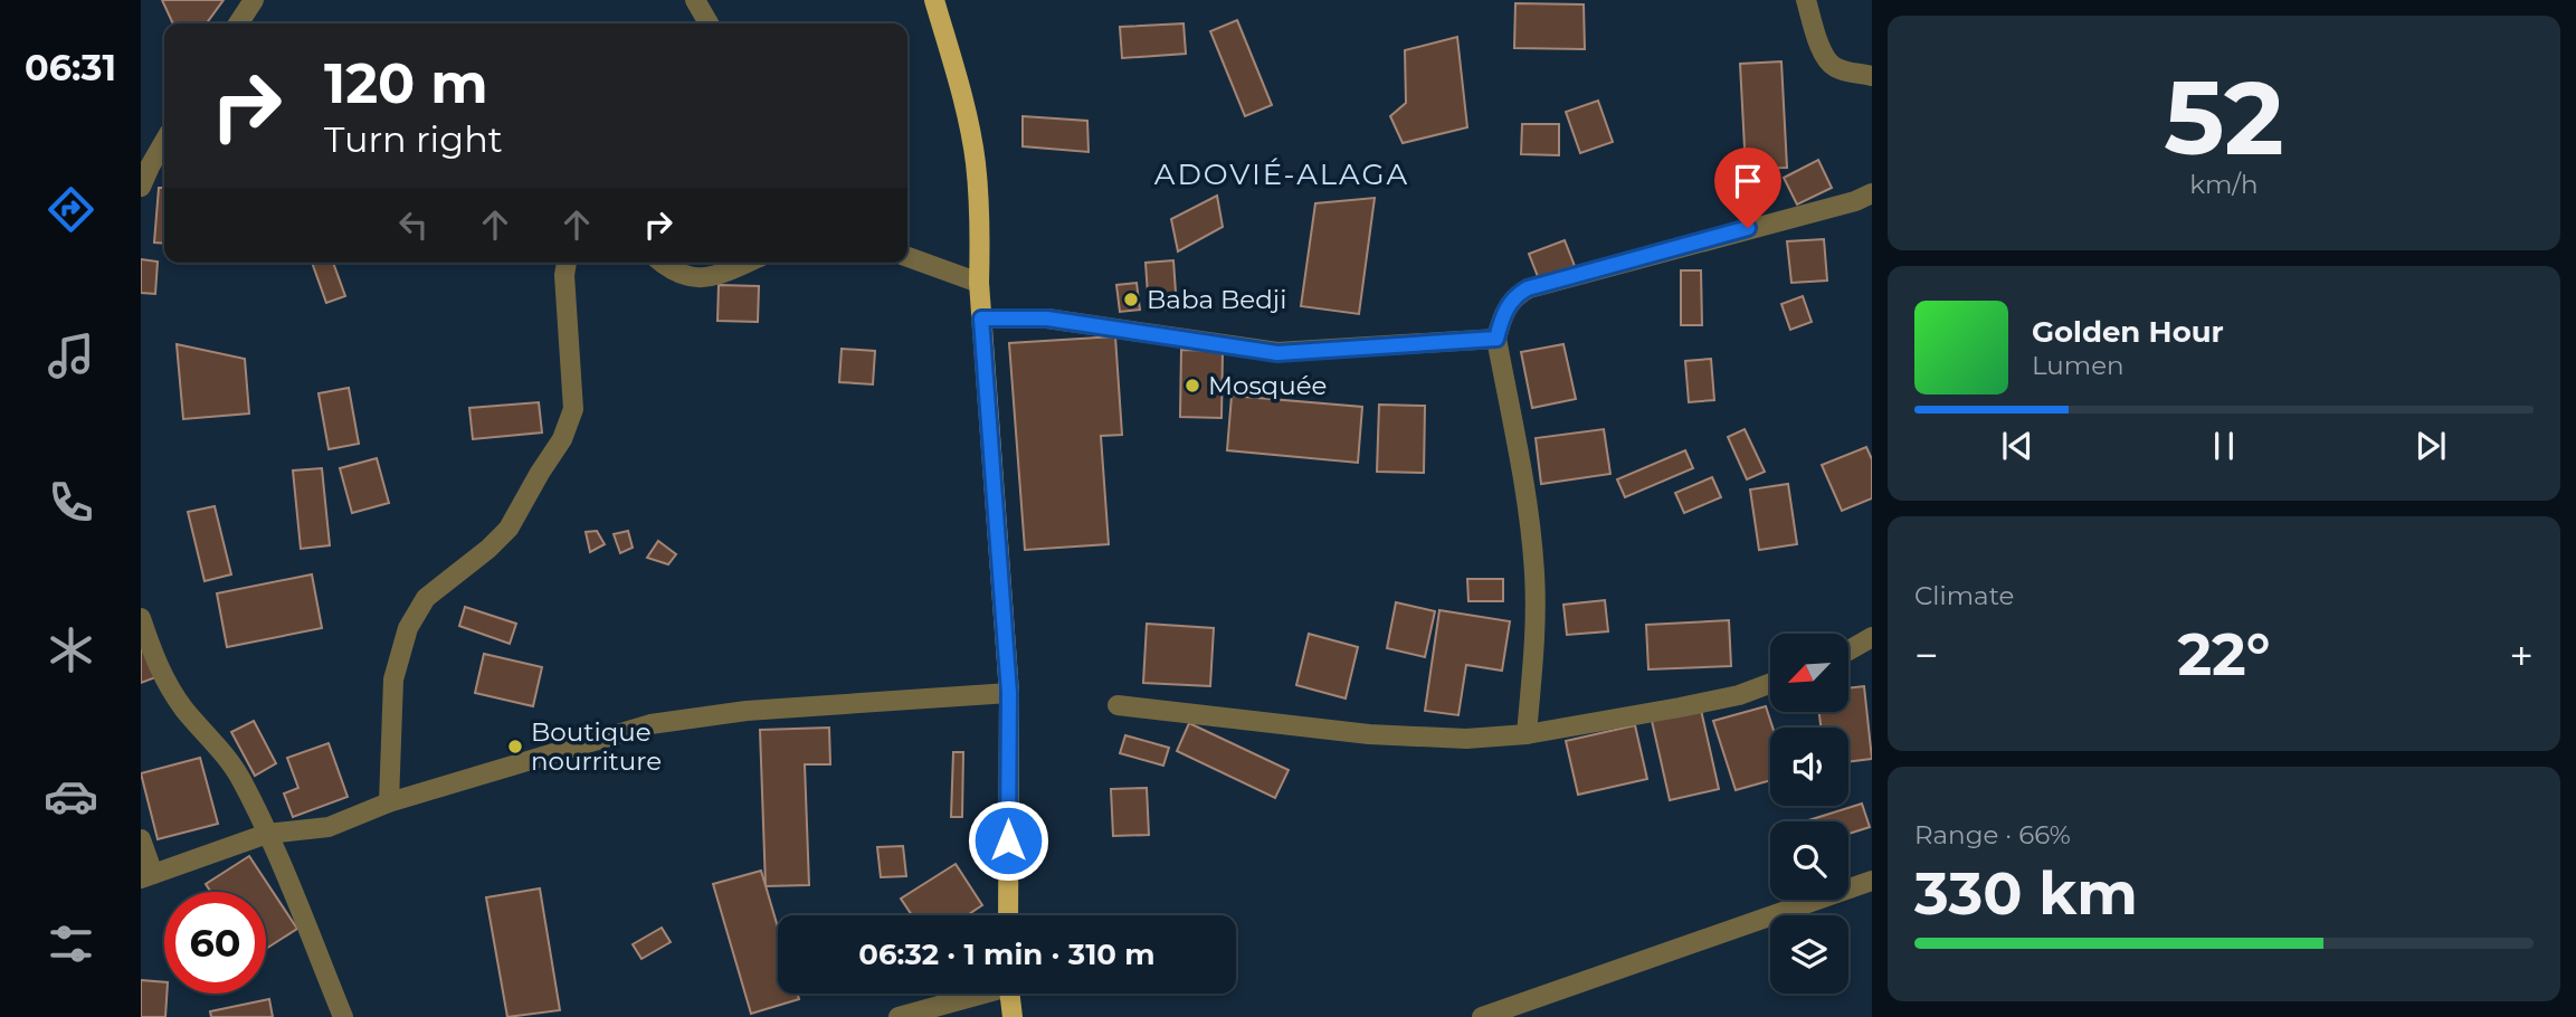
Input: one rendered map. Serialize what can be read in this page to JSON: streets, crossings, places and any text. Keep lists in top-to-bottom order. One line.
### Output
{"districts":["ADOVIÉ-ALAGA"],"places":["Baba Bedji","Mosquée","Boutique nourriture"],"north":"bottom left","page":{"tabs":"06:31","tile":[["52","km/h"],"Climate",["Range · 66%","330 km"]],"turn":["120 m","Turn right"],"song":["Golden Hour","Lumen"],"heat":["−","22°","+"],"limit":"60","trip":"06:32 · 1 min · 310 m"}}
